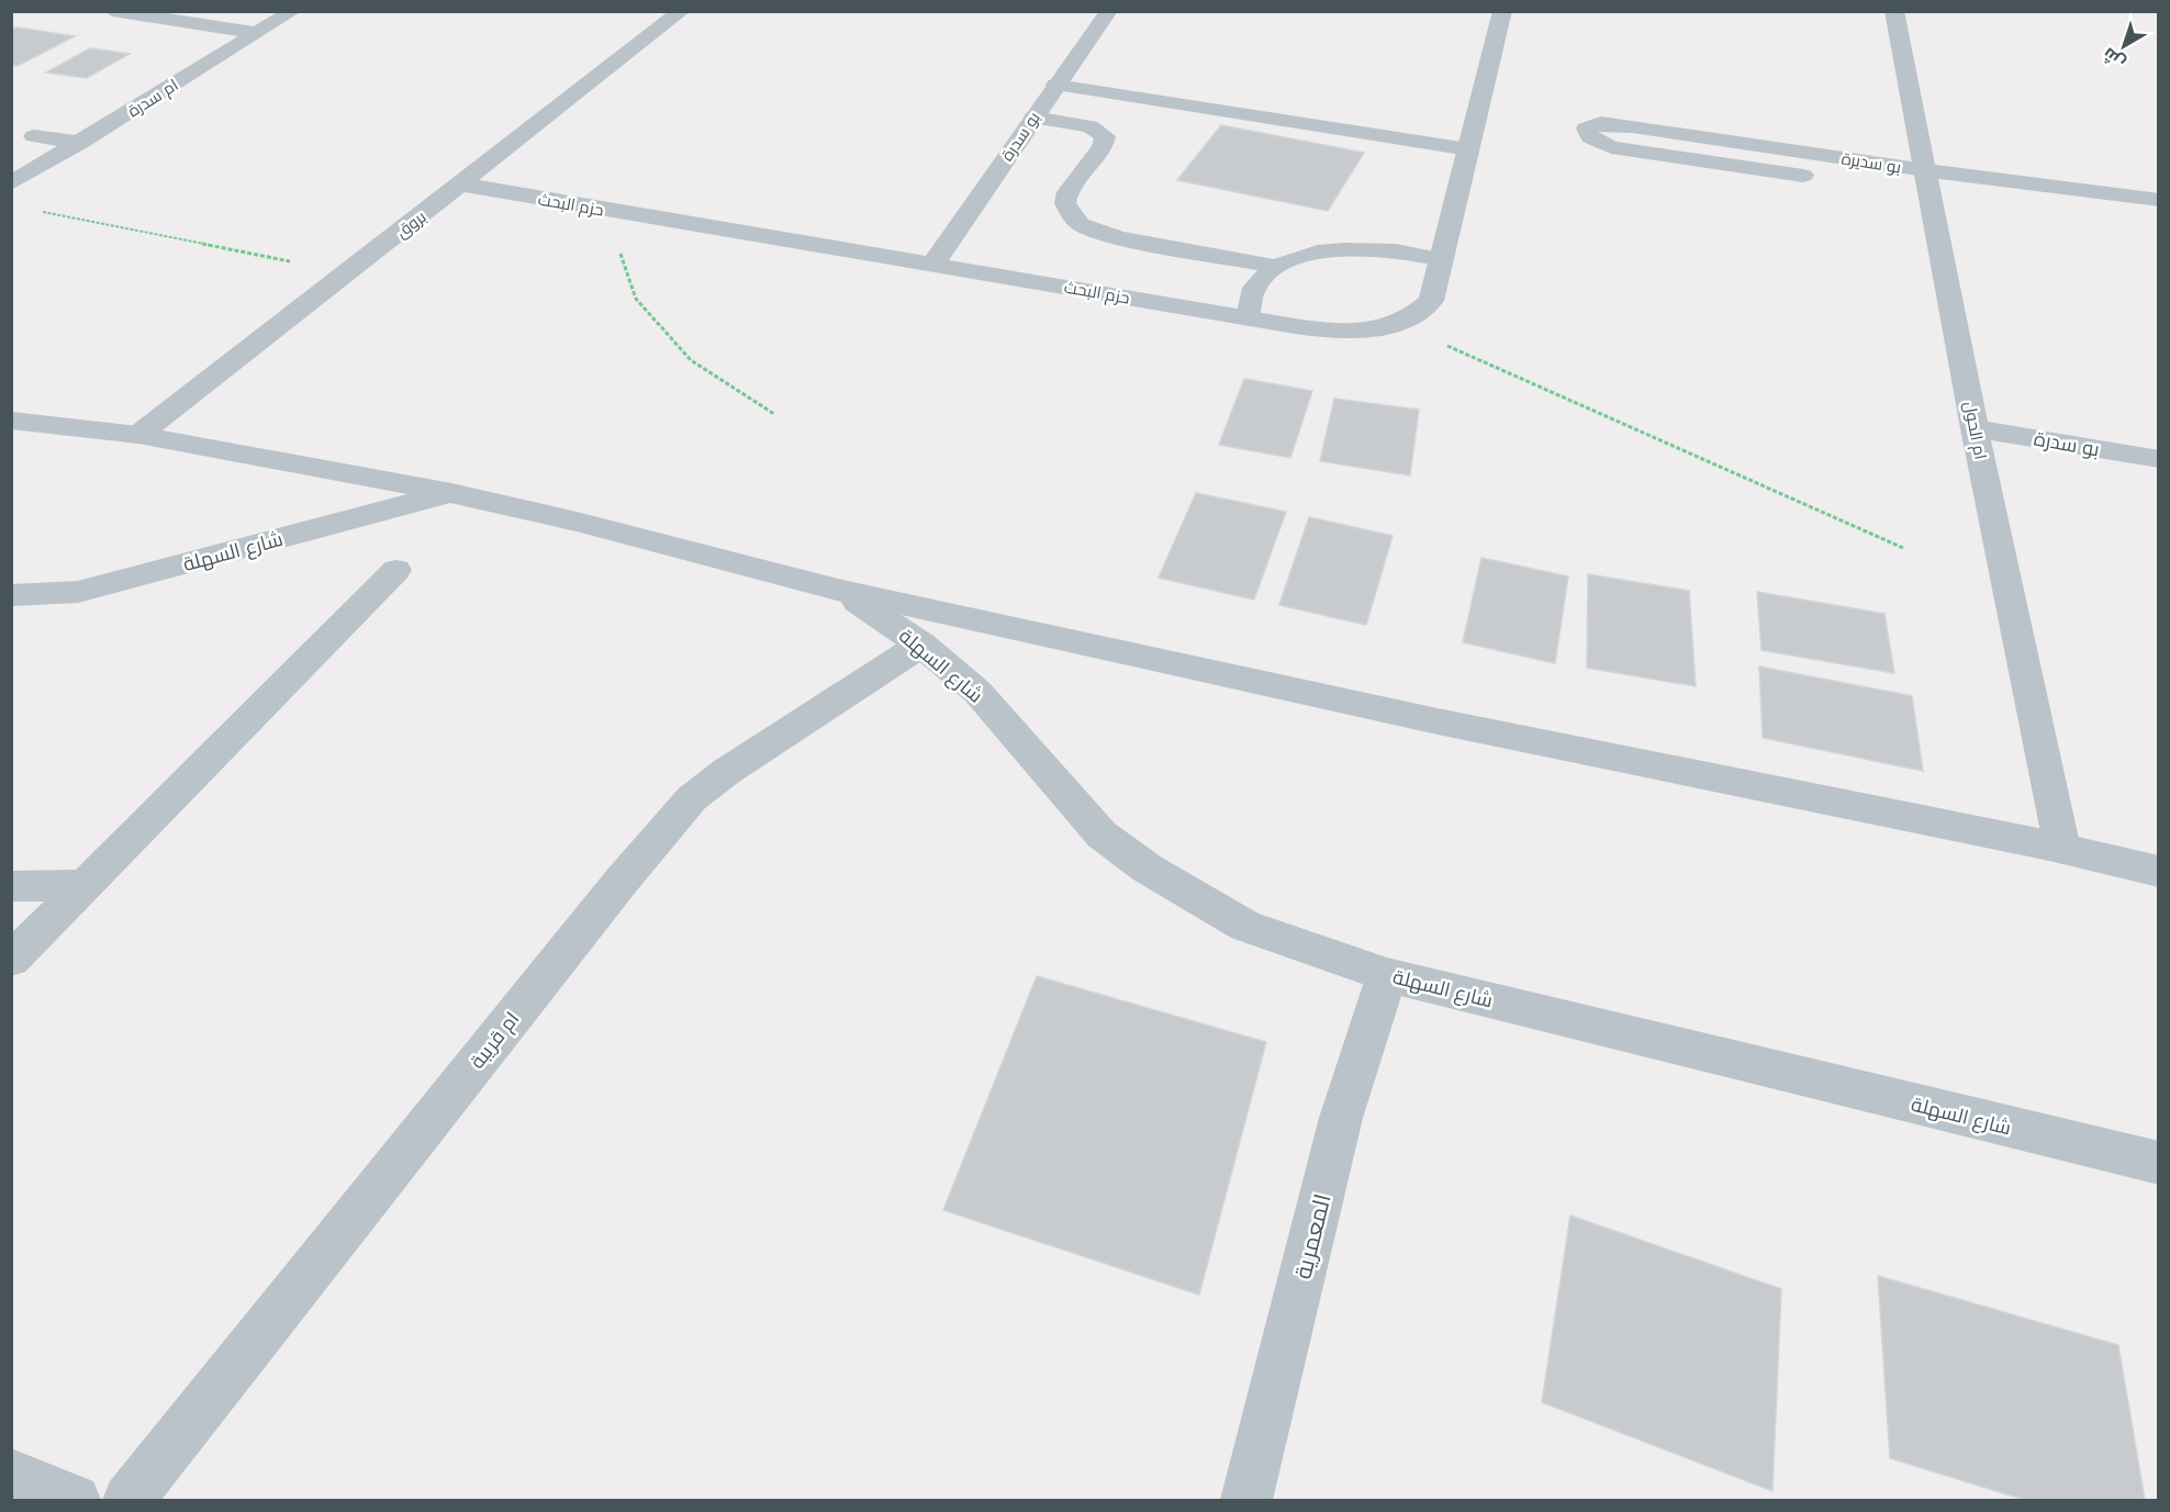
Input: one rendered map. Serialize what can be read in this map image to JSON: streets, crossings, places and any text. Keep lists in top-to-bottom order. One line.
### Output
{"streets":{"street":["ام سدرة","بو سدرة","بو سديرة","حزم البحث","بروق","ام الحول","شارع السهلة","ام قريبة","المعمرية"]},"crossings":[["بو سدرة","حزم البحث"],["بو سدرة","ام الحول"],["بو سديرة","ام الحول"],["حزم البحث","بروق"],["بروق","شارع السهلة"],["ام الحول","شارع السهلة"],["شارع السهلة","ام قريبة"],["شارع السهلة","المعمرية"]],"north":"bottom left"}
